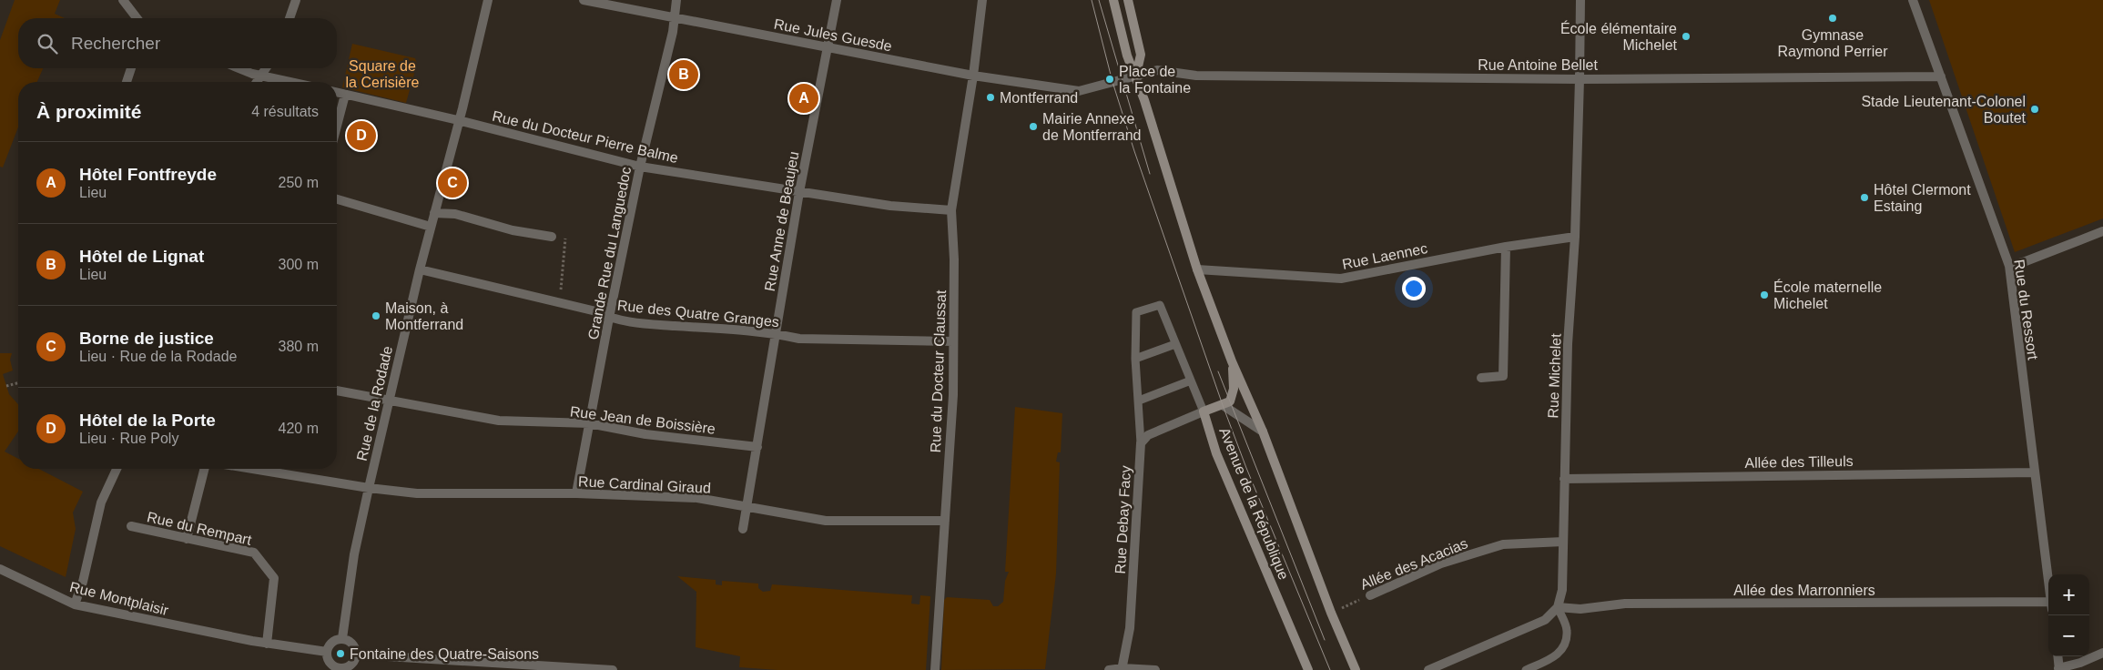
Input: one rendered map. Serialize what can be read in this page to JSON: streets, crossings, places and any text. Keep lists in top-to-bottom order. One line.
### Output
{"streets":{"main road":["Avenue de la République"],"street":["Rue Jules Guesde","Rue Antoine Bellet","Rue du Docteur Pierre Balme","Rue Anne de Beaujeu","Grande Rue du Languedoc","Rue Laennec","Rue du Ressort","Rue des Quatre Granges","Rue du Docteur Claussat","Rue Michelet","Rue de la Rodade","Rue Jean de Boissière","Allée des Tilleuls","Rue Cardinal Giraud","Rue Debay Facy","Rue du Rempart","Allée des Acacias","Allée des Marronniers","Rue Montplaisir"]},"crossings":[["Rue Jules Guesde","Rue Antoine Bellet"],["Rue Jules Guesde","Rue Anne de Beaujeu"],["Rue Jules Guesde","Grande Rue du Languedoc"],["Rue Jules Guesde","Rue du Docteur Claussat"],["Rue Jules Guesde","Avenue de la République"],["Rue Antoine Bellet","Rue du Ressort"],["Rue Antoine Bellet","Rue Michelet"],["Rue Antoine Bellet","Avenue de la République"],["Rue du Docteur Pierre Balme","Rue Anne de Beaujeu"],["Rue du Docteur Pierre Balme","Grande Rue du Languedoc"],["Rue du Docteur Pierre Balme","Rue du Docteur Claussat"],["Rue du Docteur Pierre Balme","Rue de la Rodade"],["Rue Anne de Beaujeu","Rue des Quatre Granges"],["Rue Anne de Beaujeu","Rue Jean de Boissière"],["Rue Anne de Beaujeu","Rue Cardinal Giraud"],["Grande Rue du Languedoc","Rue des Quatre Granges"],["Grande Rue du Languedoc","Rue Jean de Boissière"],["Grande Rue du Languedoc","Rue Cardinal Giraud"],["Rue Laennec","Rue Michelet"],["Rue Laennec","Avenue de la République"],["Rue du Ressort","Allée des Tilleuls"],["Rue des Quatre Granges","Rue du Docteur Claussat"],["Rue des Quatre Granges","Rue de la Rodade"],["Rue du Docteur Claussat","Rue Cardinal Giraud"],["Rue Michelet","Allée des Tilleuls"],["Rue Michelet","Allée des Acacias"],["Rue Michelet","Allée des Marronniers"],["Rue de la Rodade","Rue Jean de Boissière"],["Rue de la Rodade","Rue Cardinal Giraud"],["Rue de la Rodade","Rue Montplaisir"],["Avenue de la République","Allée des Acacias"],["Rue du Rempart","Rue Montplaisir"]],"parks":["Square de la Cerisière"],"places":["Gymnase Raymond Perrier","École élémentaire Michelet","Place de la Fontaine","Montferrand","Stade Lieutenant-Colonel Boutet","Mairie Annexe de Montferrand","Hôtel Clermont Estaing","École maternelle Michelet","Maison, à Montferrand","Fontaine des Quatre-Saisons"],"page":{"search":"Rechercher","pins":["B","A","D","C"],"heading":["À proximité","4 résultats"],"list":[{"mark":"A","name":"Hôtel Fontfreyde","note":"Lieu","value":"250 m"},{"mark":"B","name":"Hôtel de Lignat","note":"Lieu","value":"300 m"},{"mark":"C","name":"Borne de justice","note":"Lieu · Rue de la Rodade","value":"380 m"},{"mark":"D","name":"Hôtel de la Porte","note":"Lieu · Rue Poly","value":"420 m"}],"map_buttons":["+","−"]}}
